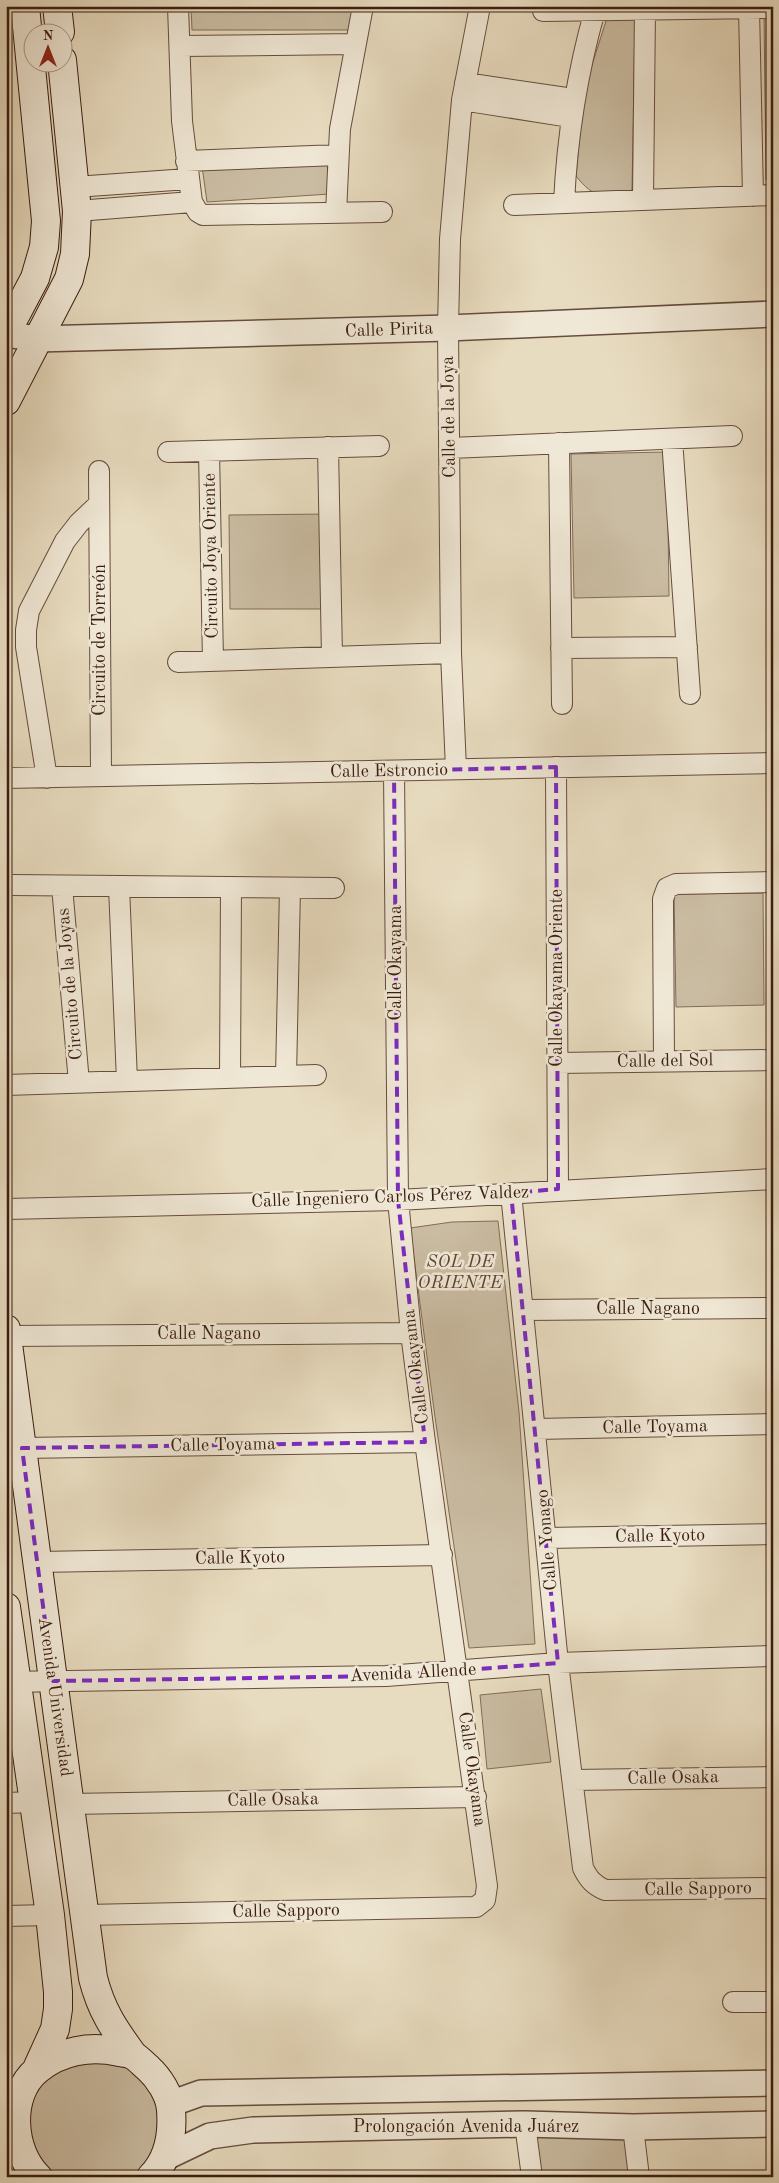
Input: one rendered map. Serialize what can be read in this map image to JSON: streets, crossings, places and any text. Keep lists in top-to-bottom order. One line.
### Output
{"streets":{"main road":["Avenida Universidad"],"street":["Calle Pirita","Calle de la Joya","Circuito Joya Oriente","Circuito de Torreón","Calle Estroncio","Calle Okayama","Calle Okayama Oriente","Circuito de la Joyas","Calle del Sol","Calle Ingeniero Carlos Pérez Valdez","Calle Nagano","Calle Toyama","Calle Kyoto","Calle Yonago","Avenida Allende","Calle Osaka","Calle Sapporo","Prolongación Avenida Juárez"]},"crossings":[["Calle Pirita","Calle de la Joya"],["Calle de la Joya","Circuito Joya Oriente"],["Calle de la Joya","Calle Estroncio"],["Circuito de Torreón","Calle Estroncio"],["Calle Estroncio","Calle Okayama"],["Calle Estroncio","Calle Okayama Oriente"],["Calle Okayama","Calle Ingeniero Carlos Pérez Valdez"],["Calle Okayama","Calle Nagano"],["Calle Okayama","Calle Toyama"],["Calle Okayama","Calle Kyoto"],["Calle Okayama","Avenida Allende"],["Calle Okayama","Calle Osaka"],["Calle Okayama","Calle Sapporo"],["Calle Okayama Oriente","Calle del Sol"],["Calle Okayama Oriente","Calle Ingeniero Carlos Pérez Valdez"],["Calle Ingeniero Carlos Pérez Valdez","Calle Yonago"],["Calle Nagano","Calle Yonago"],["Calle Nagano","Avenida Universidad"],["Calle Toyama","Calle Yonago"],["Calle Toyama","Avenida Universidad"],["Calle Kyoto","Calle Yonago"],["Calle Kyoto","Avenida Universidad"],["Calle Yonago","Avenida Allende"],["Calle Yonago","Calle Osaka"],["Calle Yonago","Calle Sapporo"],["Avenida Allende","Avenida Universidad"],["Avenida Universidad","Calle Osaka"],["Avenida Universidad","Calle Sapporo"]],"parks":["SOL DE ORIENTE"],"north":"top"}
